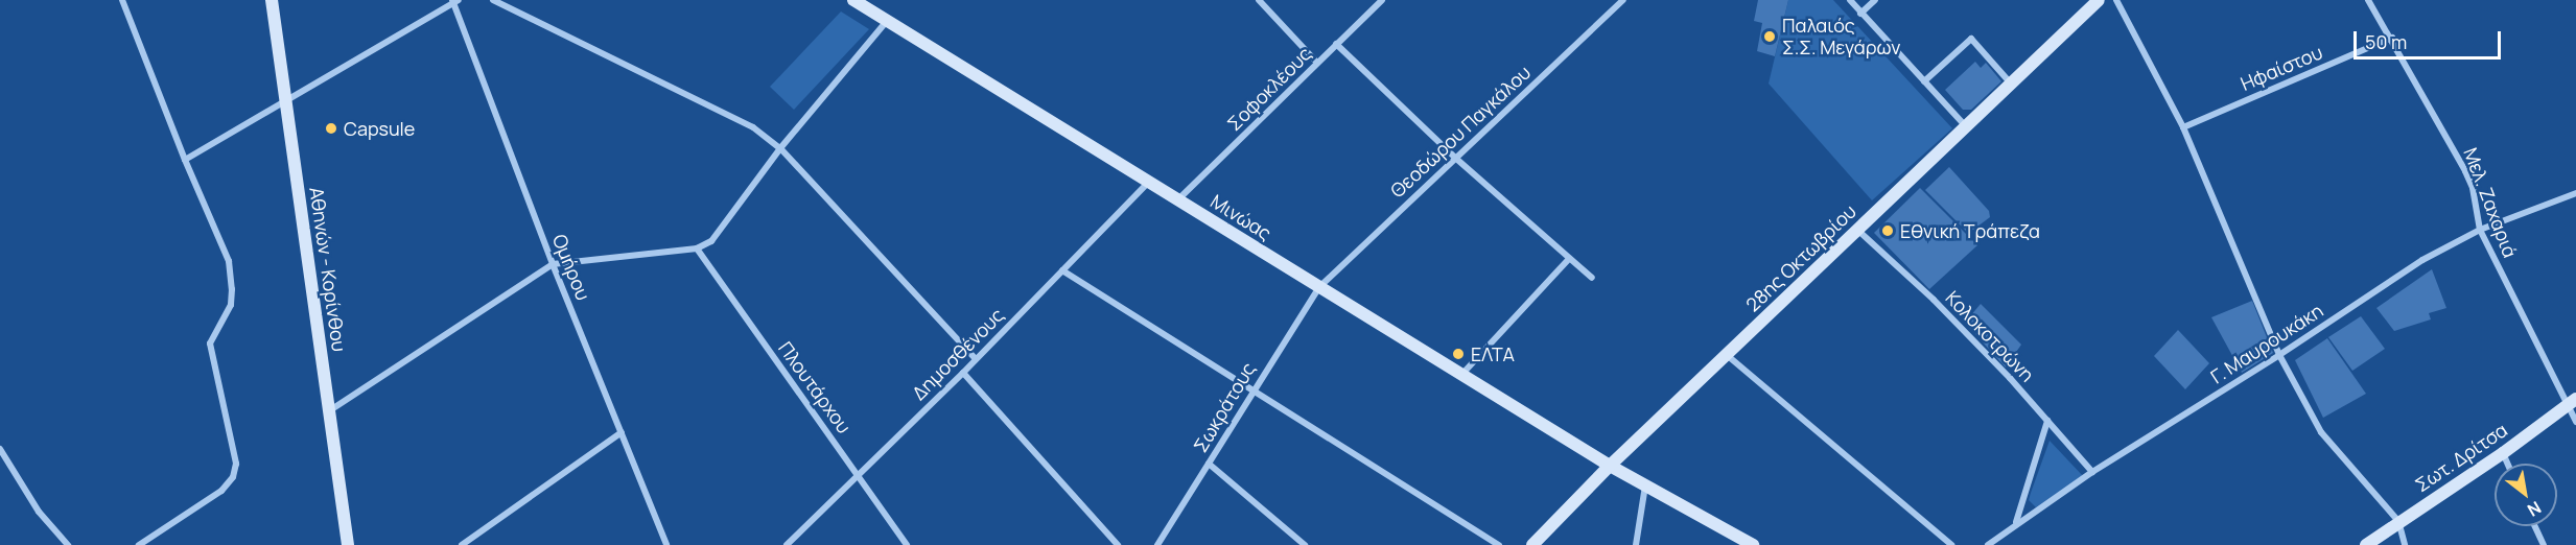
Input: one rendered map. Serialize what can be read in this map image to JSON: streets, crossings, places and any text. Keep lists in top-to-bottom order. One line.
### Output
{"streets":{"main road":["Μινώας","28ης Οκτωβρίου","Αθηνών - Κορίνθου","Σωτ. Δρίτσα"],"street":["Ηφαίστου","Σοφοκλέους","Θεοδώρου Παγκάλου","Μελ. Ζαχαριά","Ομήρου","Κολοκοτρώνη","Γ. Μαυρουκάκη","Δημοσθένους","Πλουτάρχου","Σωκράτους"]},"crossings":[["Ηφαίστου","Μελ. Ζαχαριά"],["Σοφοκλέους","Μινώας"],["Θεοδώρου Παγκάλου","Μινώας"],["Θεοδώρου Παγκάλου","Σωκράτους"],["Μελ. Ζαχαριά","Γ. Μαυρουκάκη"],["Μελ. Ζαχαριά","Σωτ. Δρίτσα"],["Μινώας","28ης Οκτωβρίου"],["Μινώας","Δημοσθένους"],["Μινώας","Σωκράτους"],["28ης Οκτωβρίου","Κολοκοτρώνη"],["Κολοκοτρώνη","Γ. Μαυρουκάκη"],["Δημοσθένους","Πλουτάρχου"]],"places":["Παλαιός Σ.Σ. Μεγάρων","Capsule","Εθνική Τράπεζα","ΕΛΤΑ"],"scale_bar":"50 m","north":"bottom right"}
